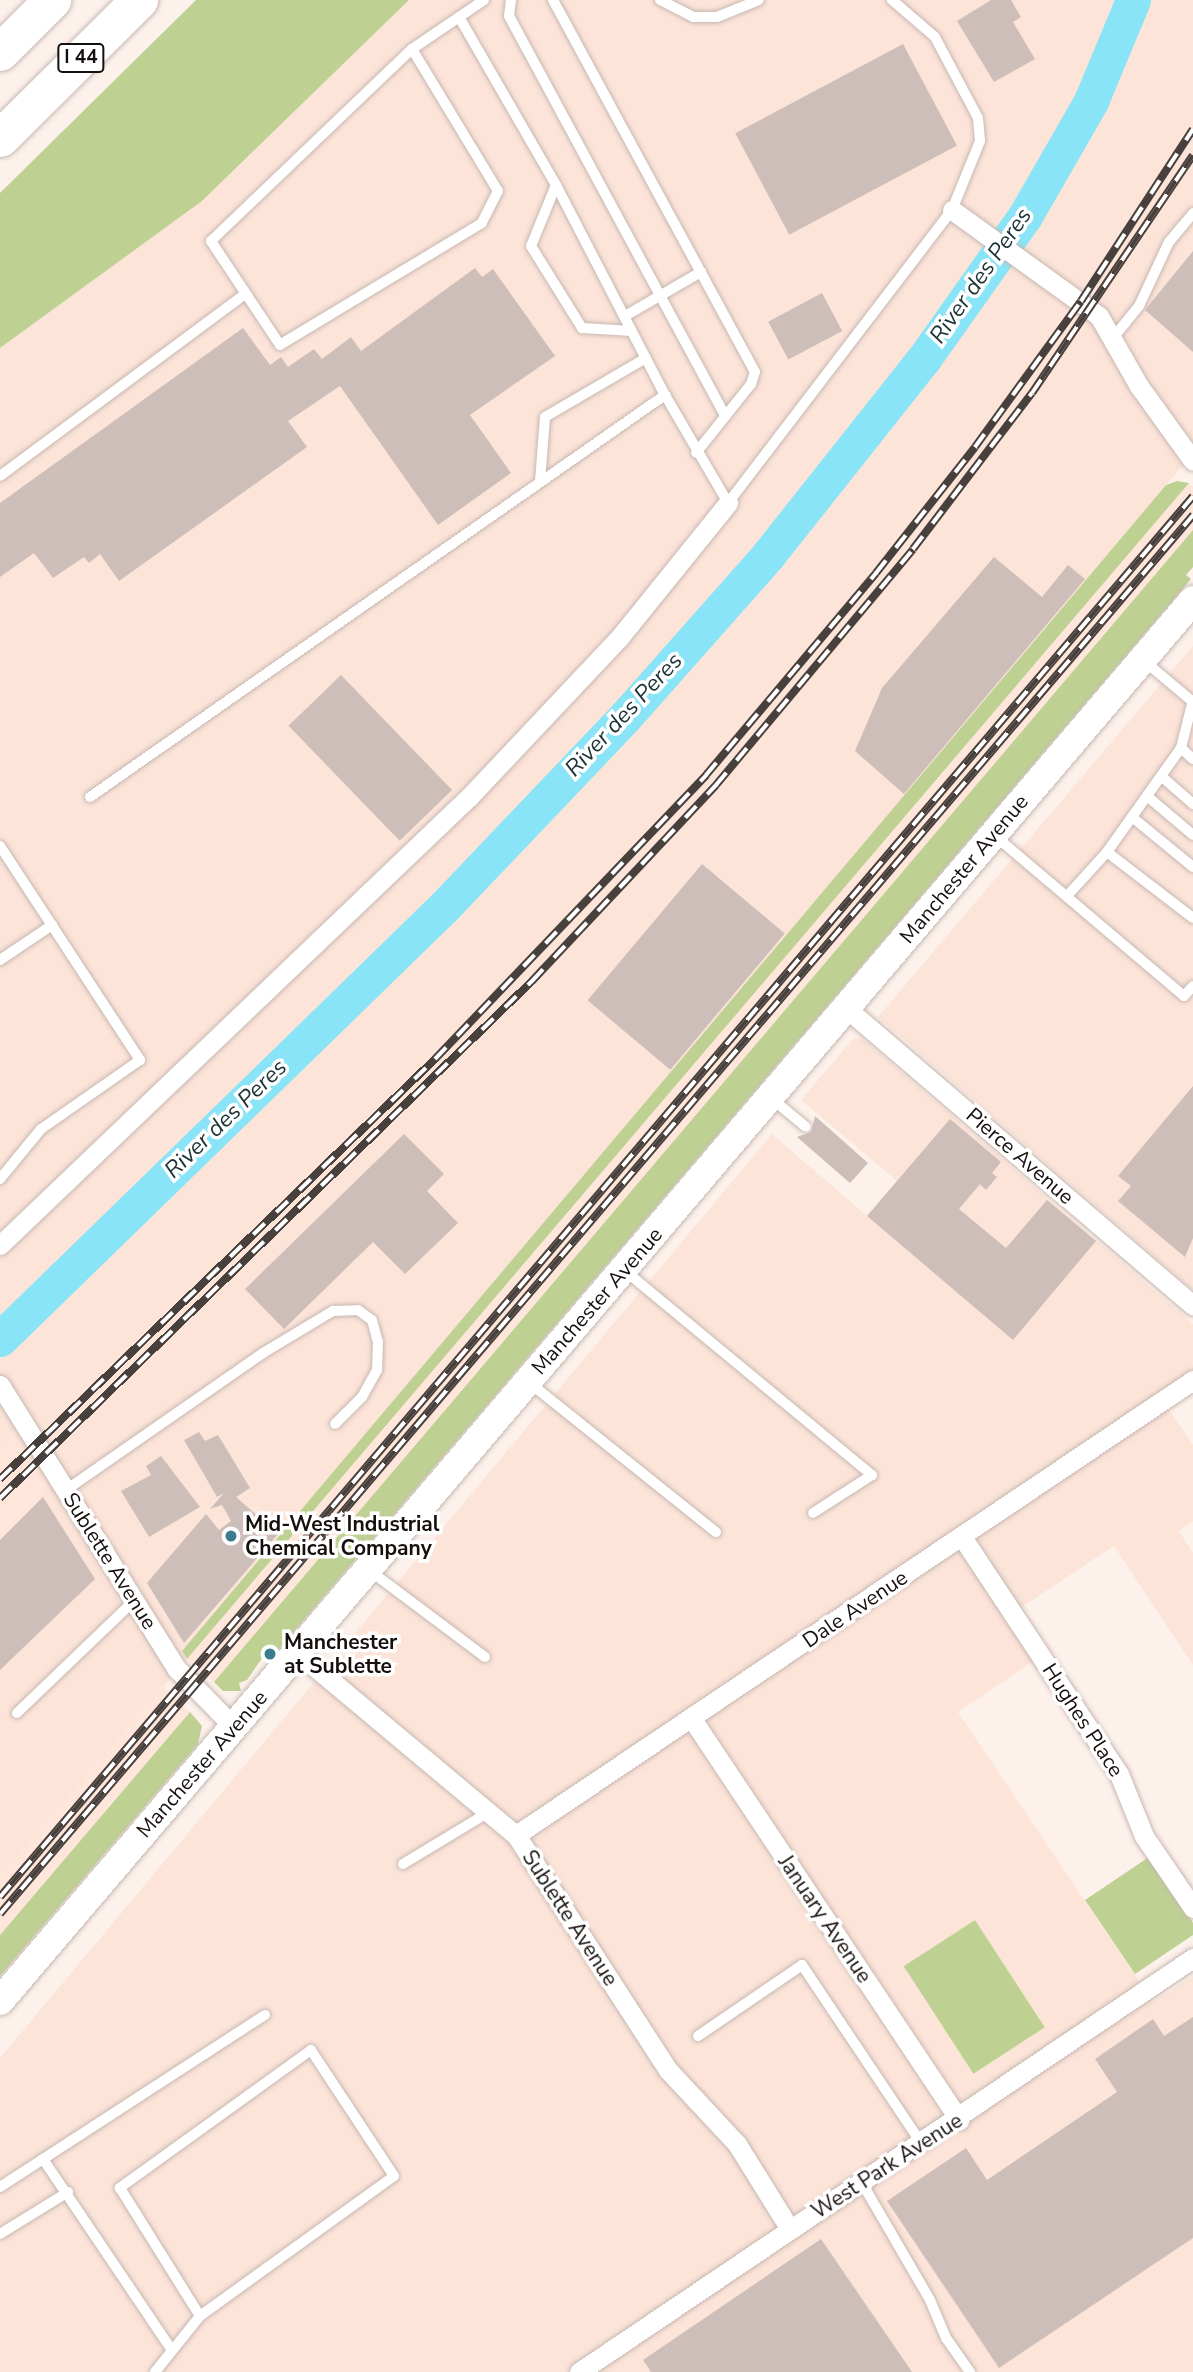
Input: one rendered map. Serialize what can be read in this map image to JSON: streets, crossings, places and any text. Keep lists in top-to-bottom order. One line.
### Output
{"streets":{"highway":["I 44"],"main road":["Manchester Avenue"],"street":["Pierce Avenue","Sublette Avenue","Dale Avenue","Hughes Place","January Avenue","West Park Avenue"]},"crossings":[["Manchester Avenue","Pierce Avenue"],["Manchester Avenue","Sublette Avenue"],["Sublette Avenue","Dale Avenue"],["Sublette Avenue","West Park Avenue"],["Dale Avenue","Hughes Place"],["Dale Avenue","January Avenue"],["January Avenue","West Park Avenue"]],"water":["River des Peres"],"places":["Mid-West Industrial Chemical Company","Manchester at Sublette"]}
